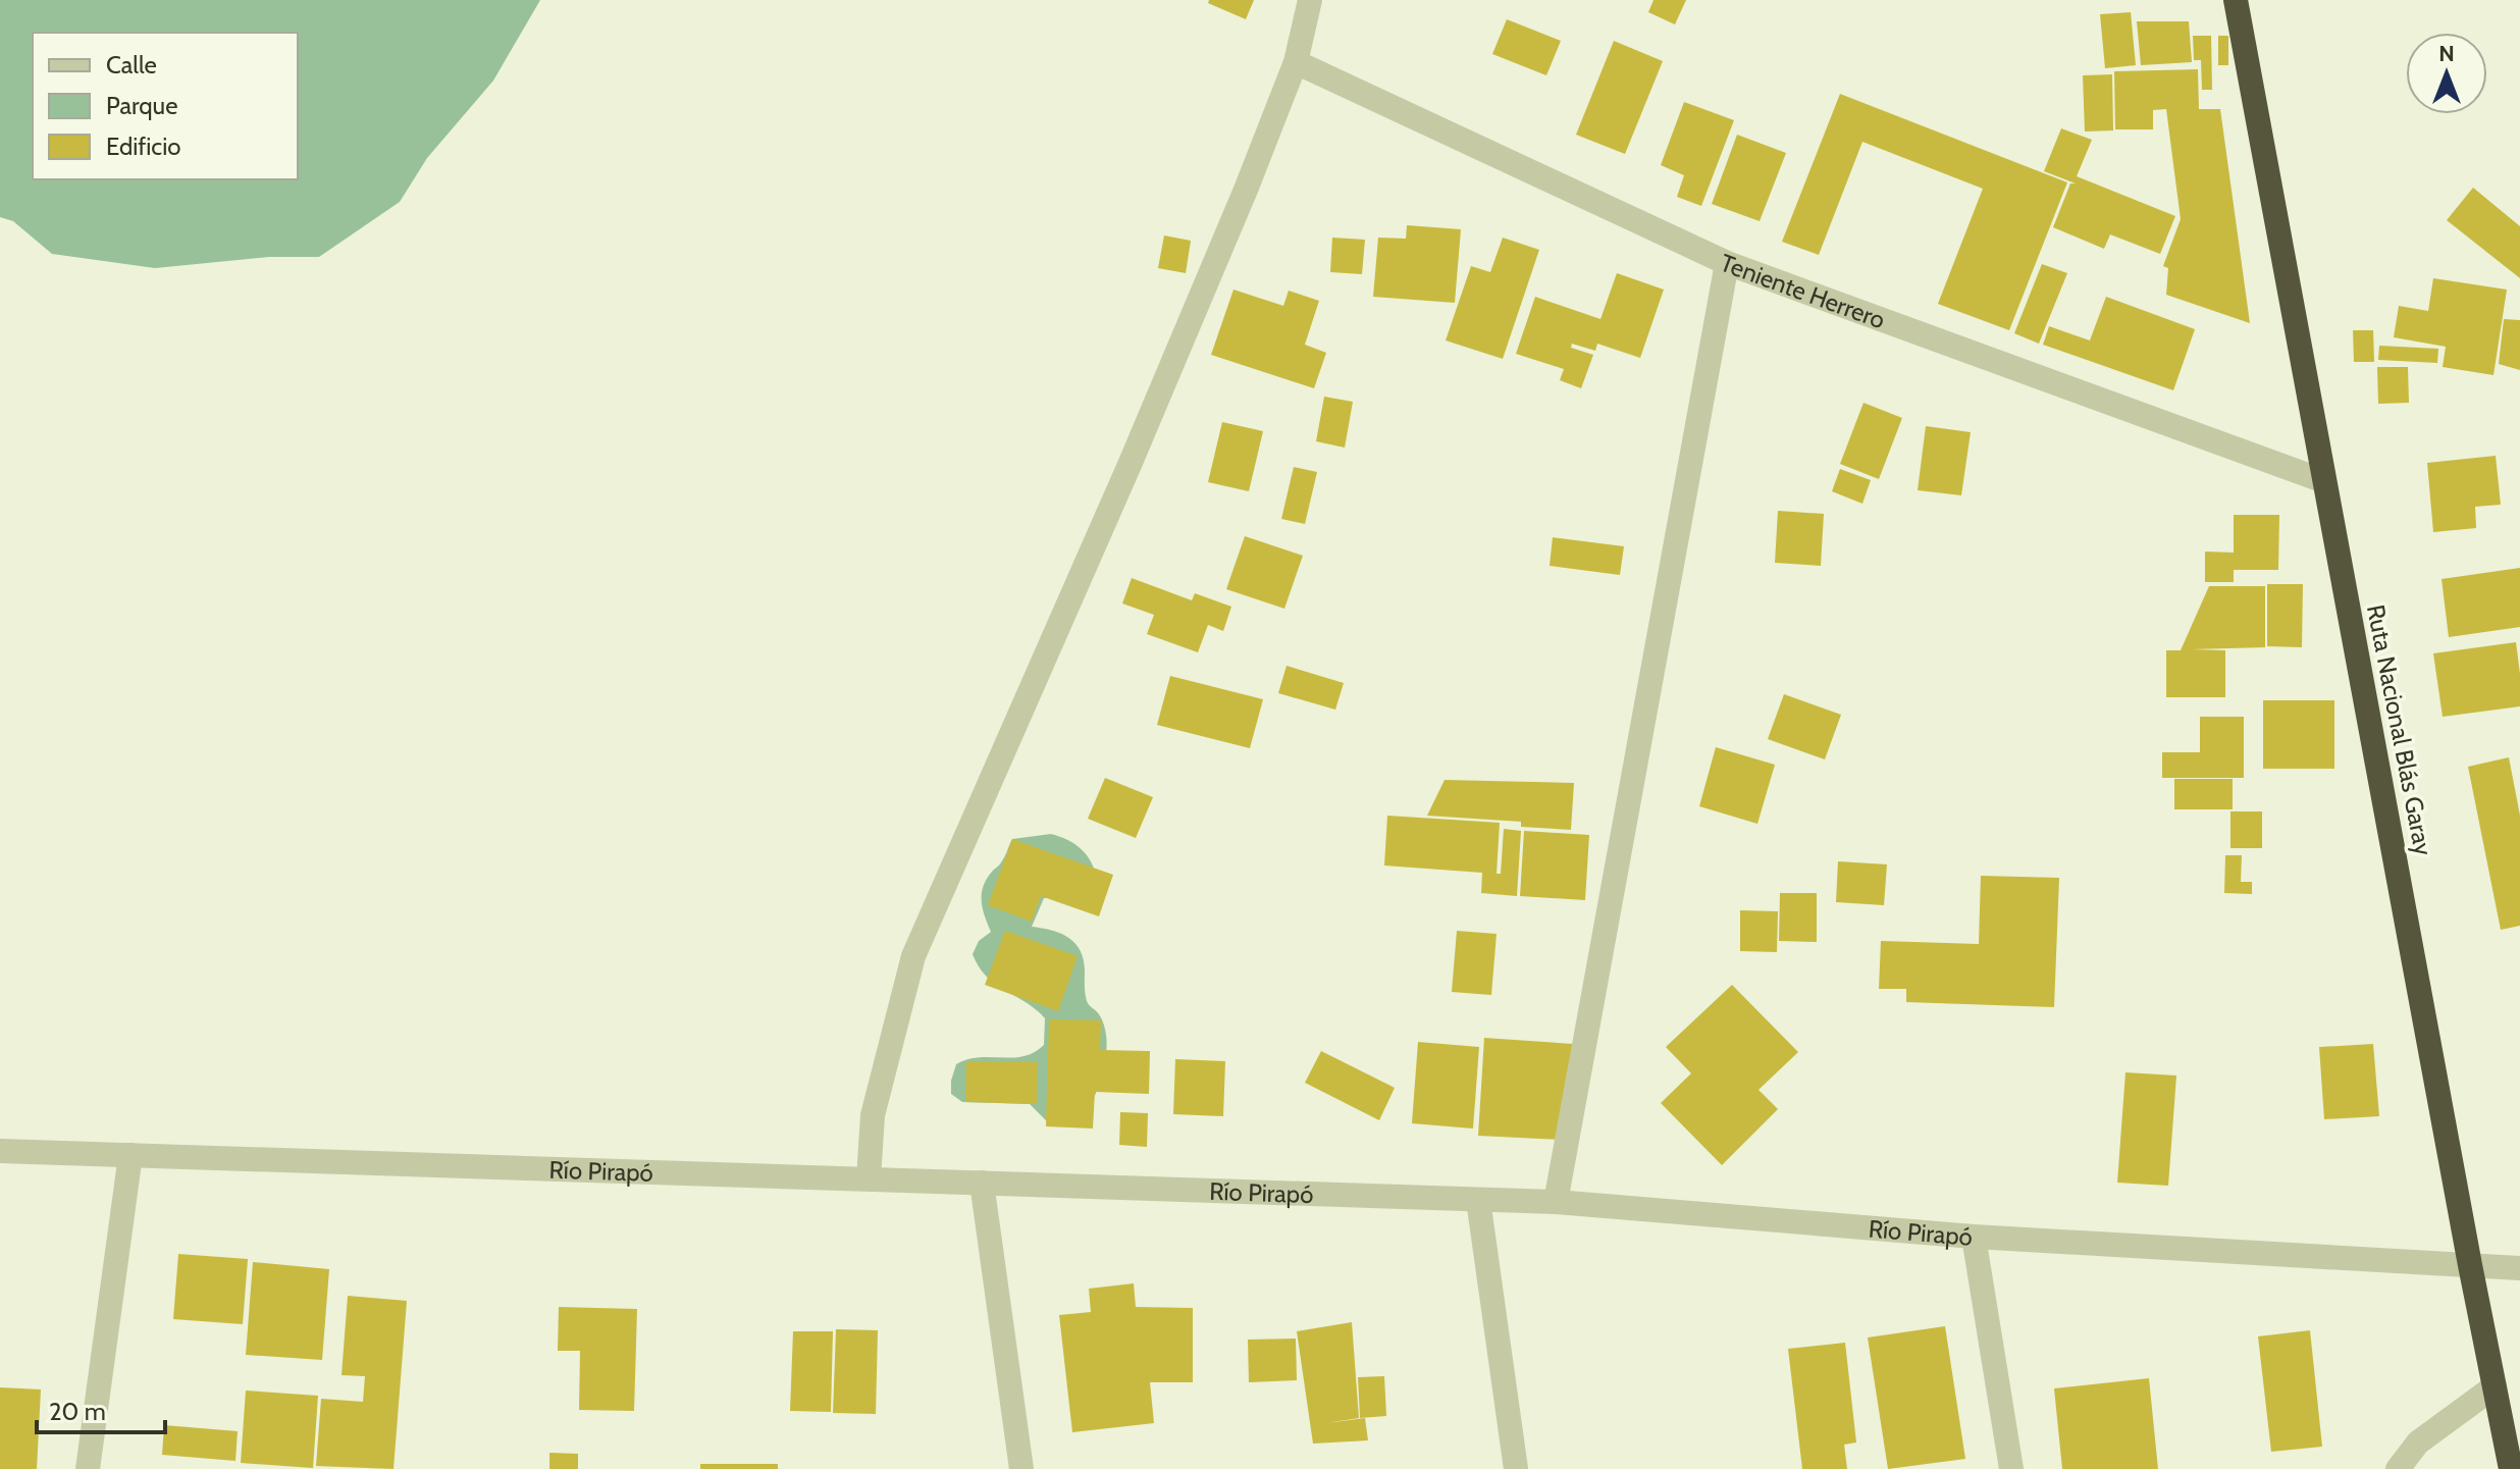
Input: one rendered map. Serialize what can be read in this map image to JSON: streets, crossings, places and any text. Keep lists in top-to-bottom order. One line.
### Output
{"streets":{"highway":["Ruta Nacional Blás Garay"],"street":["Teniente Herrero","Río Pirapó"]},"crossings":[["Teniente Herrero","Ruta Nacional Blás Garay"],["Ruta Nacional Blás Garay","Río Pirapó"]],"legend":["Calle","Parque","Edificio"],"scale_bar":"20 m","north":"top"}
